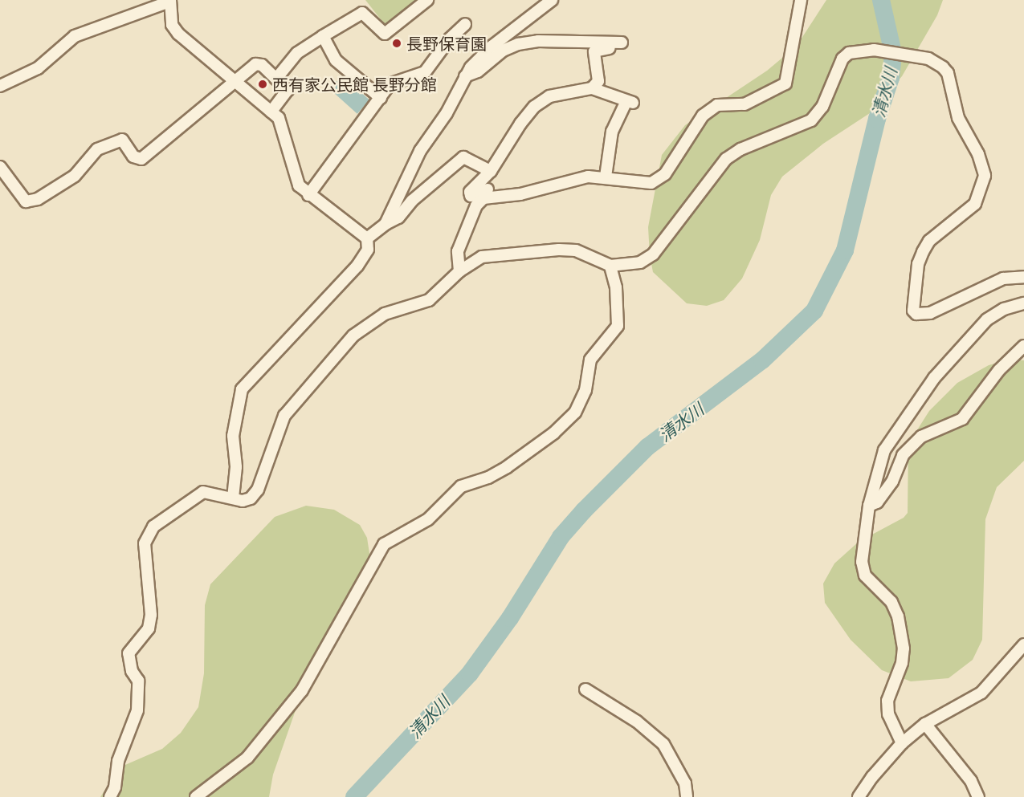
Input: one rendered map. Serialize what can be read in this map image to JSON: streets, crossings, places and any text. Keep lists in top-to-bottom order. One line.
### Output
{"water":["清水川"],"places":["長野保育園","西有家公民館 長野分館"]}
